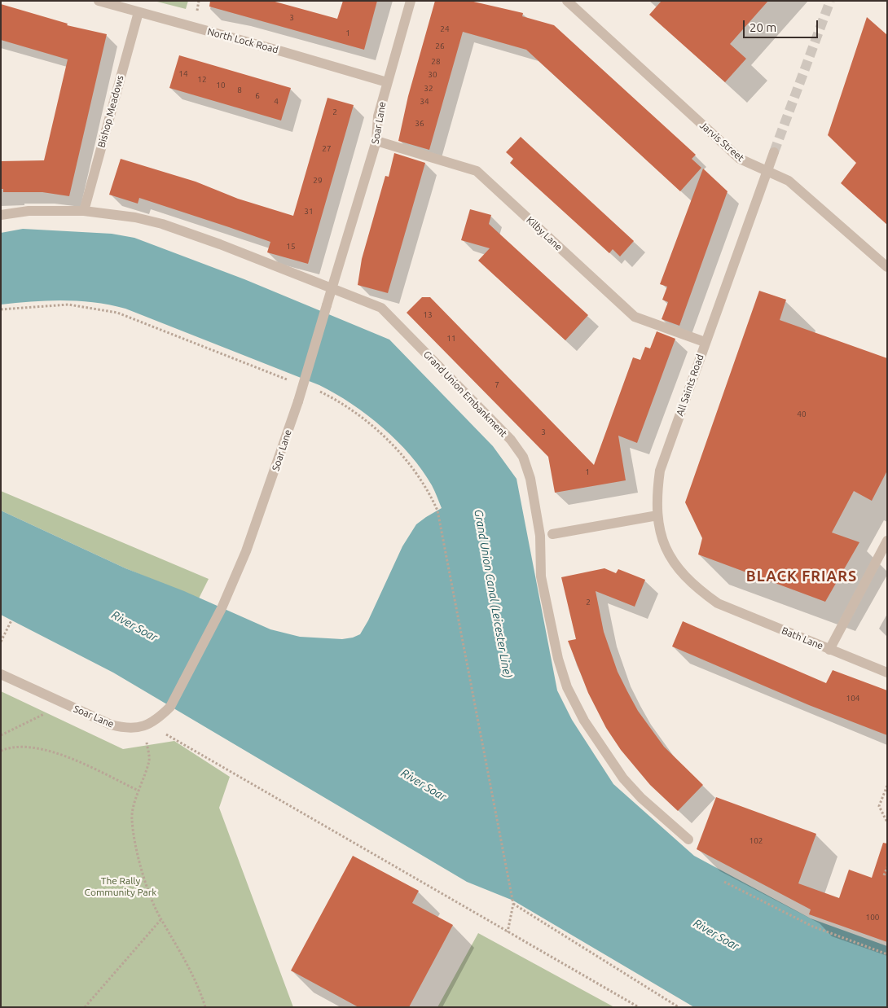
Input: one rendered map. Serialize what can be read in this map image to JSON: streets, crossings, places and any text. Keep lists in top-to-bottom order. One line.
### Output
{"streets":{"street":["North Lock Road","Bishop Meadows","Soar Lane","Jarvis Street","Kilby Lane","All Saints Road","Grand Union Embankment","Bath Lane"]},"crossings":[["North Lock Road","Bishop Meadows"],["North Lock Road","Soar Lane"],["Bishop Meadows","Grand Union Embankment"],["Soar Lane","Kilby Lane"],["Soar Lane","Grand Union Embankment"],["Jarvis Street","All Saints Road"],["Kilby Lane","All Saints Road"],["All Saints Road","Bath Lane"]],"districts":["BLACK FRIARS"],"water":["Grand Union Canal (Leicester Line)","River Soar"],"parks":["The Rally Community Park"],"house_numbers":["3","24","1","26","28","14","30","12","10","32","8","6","4","34","2","36","27","29","31","15","13","11","7","40","3","1","2","104","102","100"],"scale_bar":"20 m"}
